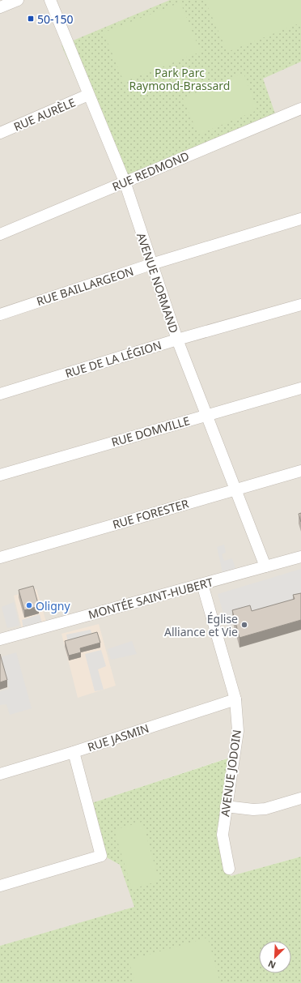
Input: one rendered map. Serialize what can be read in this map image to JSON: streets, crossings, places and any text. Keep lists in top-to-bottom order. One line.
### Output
{"streets":{"street":["RUE AURÈLE","RUE REDMOND","AVENUE NORMAND","RUE BAILLARGEON","RUE DE LA LÉGION","RUE DOMVILLE","RUE FORESTER","MONTÉE SAINT-HUBERT","RUE JASMIN","AVENUE JODOIN"]},"crossings":[["RUE AURÈLE","AVENUE NORMAND"],["RUE REDMOND","AVENUE NORMAND"],["AVENUE NORMAND","RUE BAILLARGEON"],["AVENUE NORMAND","RUE DE LA LÉGION"],["AVENUE NORMAND","RUE DOMVILLE"],["AVENUE NORMAND","RUE FORESTER"],["AVENUE NORMAND","MONTÉE SAINT-HUBERT"],["MONTÉE SAINT-HUBERT","AVENUE JODOIN"],["RUE JASMIN","AVENUE JODOIN"]],"parks":["Park Parc Raymond-Brassard"],"places":{"transit":["50-150"],"other":["Oligny","Église Alliance et Vie"]},"north":"bottom left"}
